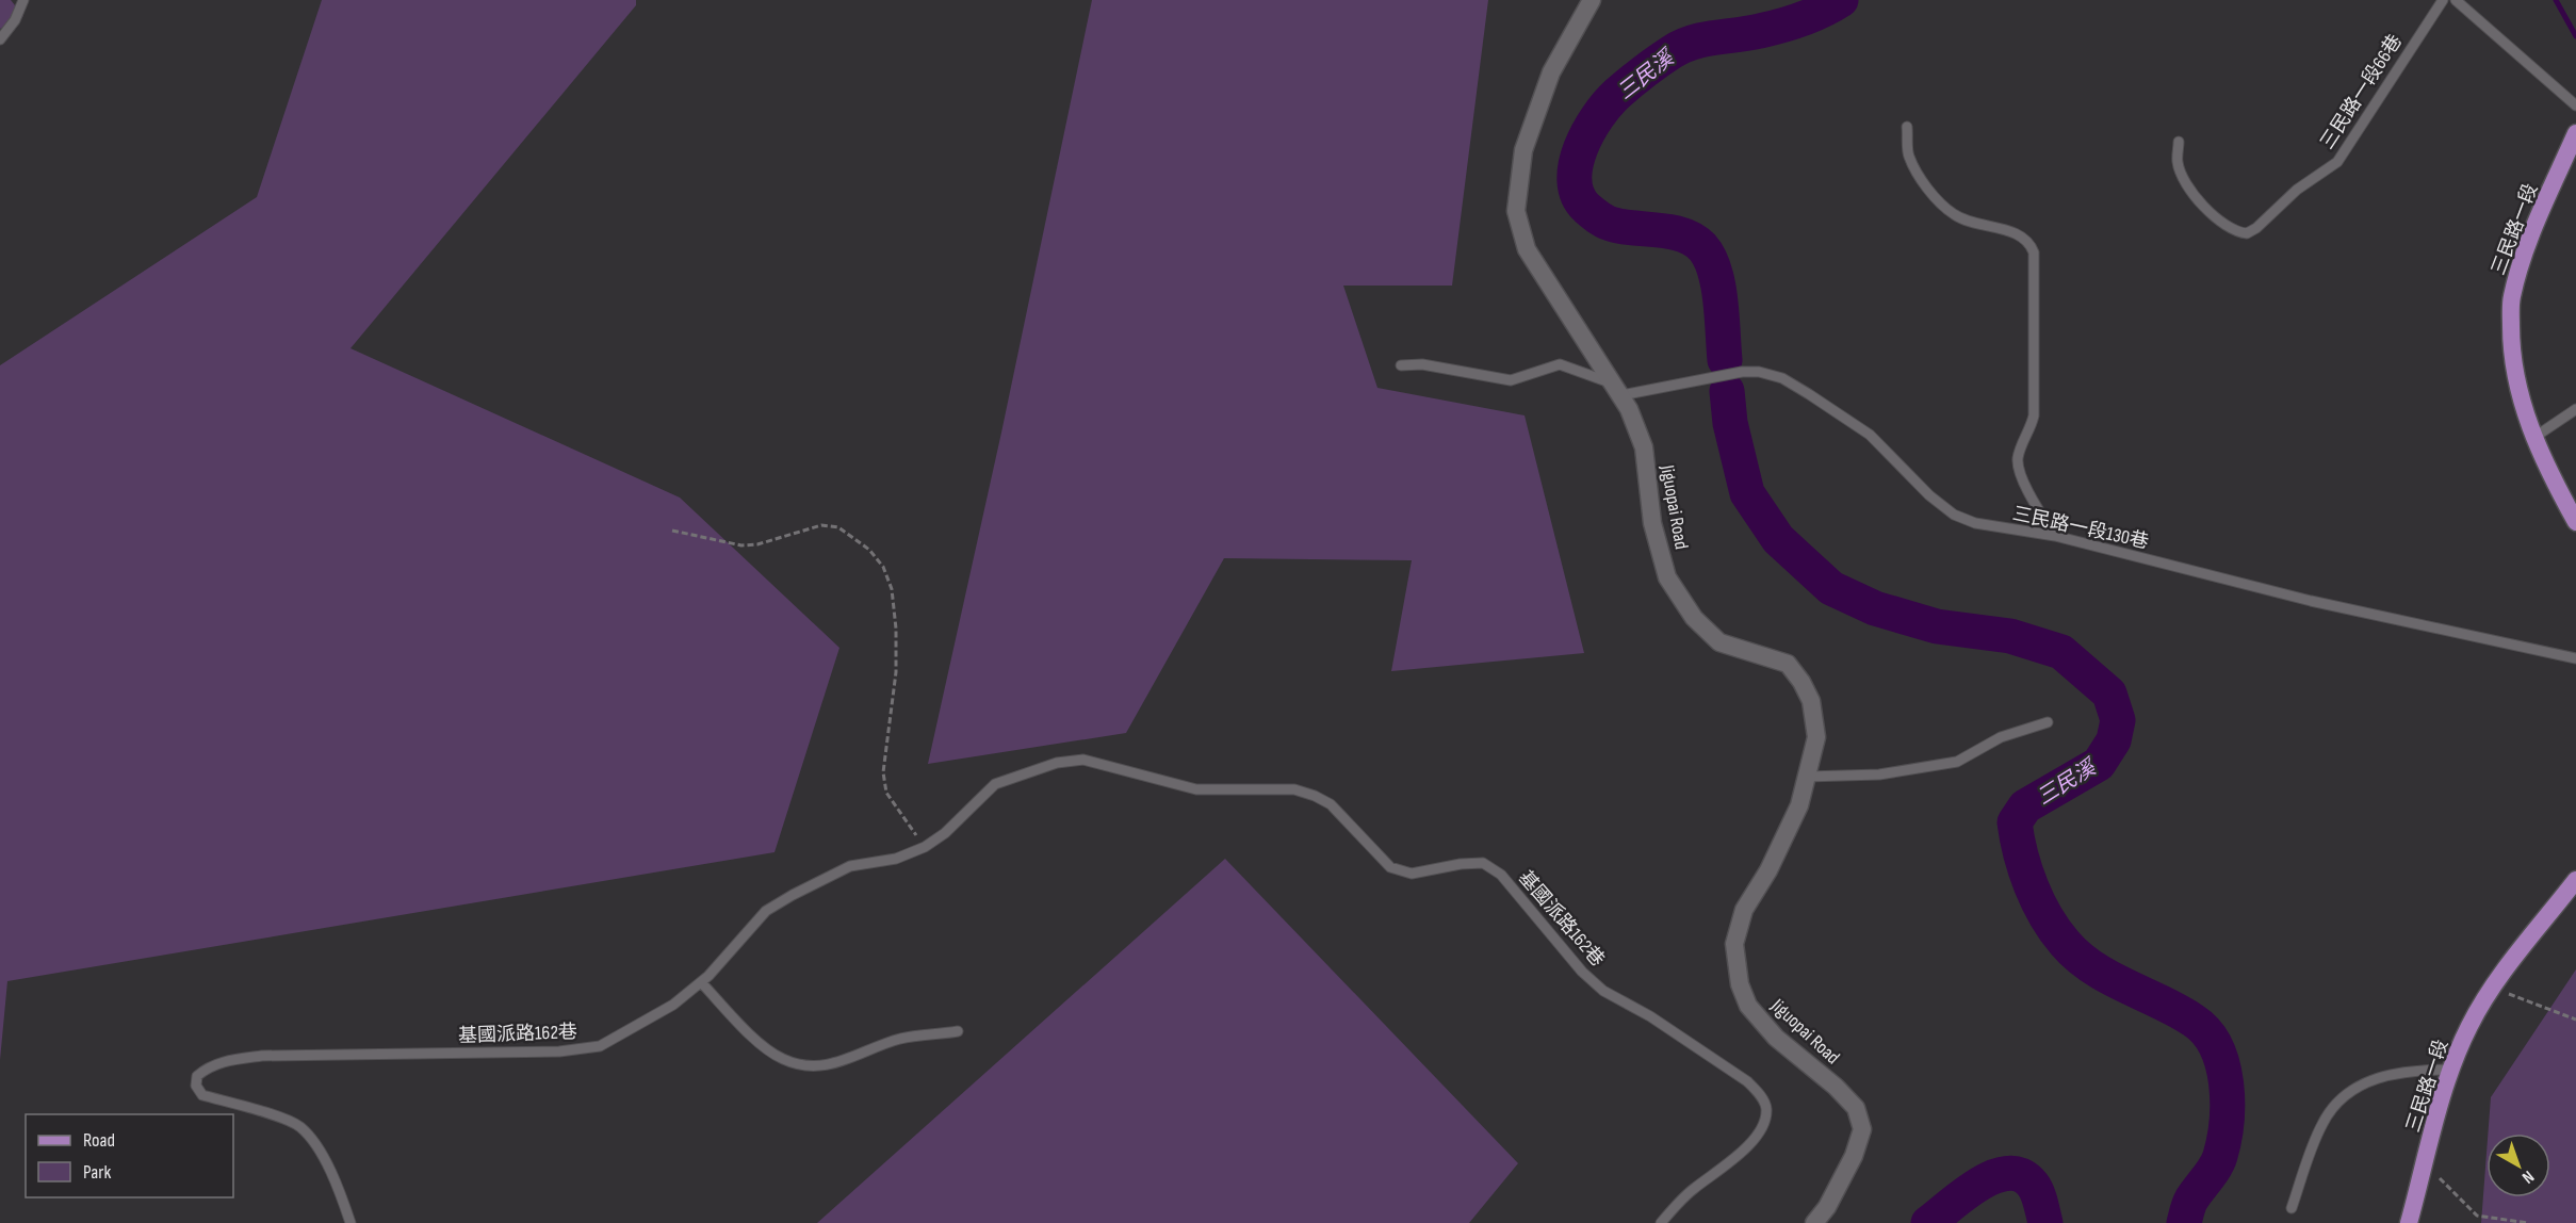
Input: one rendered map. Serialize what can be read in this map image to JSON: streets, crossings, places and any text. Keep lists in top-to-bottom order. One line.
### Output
{"streets":{"main road":["三民路一段"],"street":["Jiguopai Road"],"lane":["三民路一段66巷","三民路一段130巷","基國派路162巷"]},"crossings":[["Jiguopai Road","三民路一段130巷"]],"water":["三民溪"],"legend":["Road","Park"],"north":"bottom right"}
